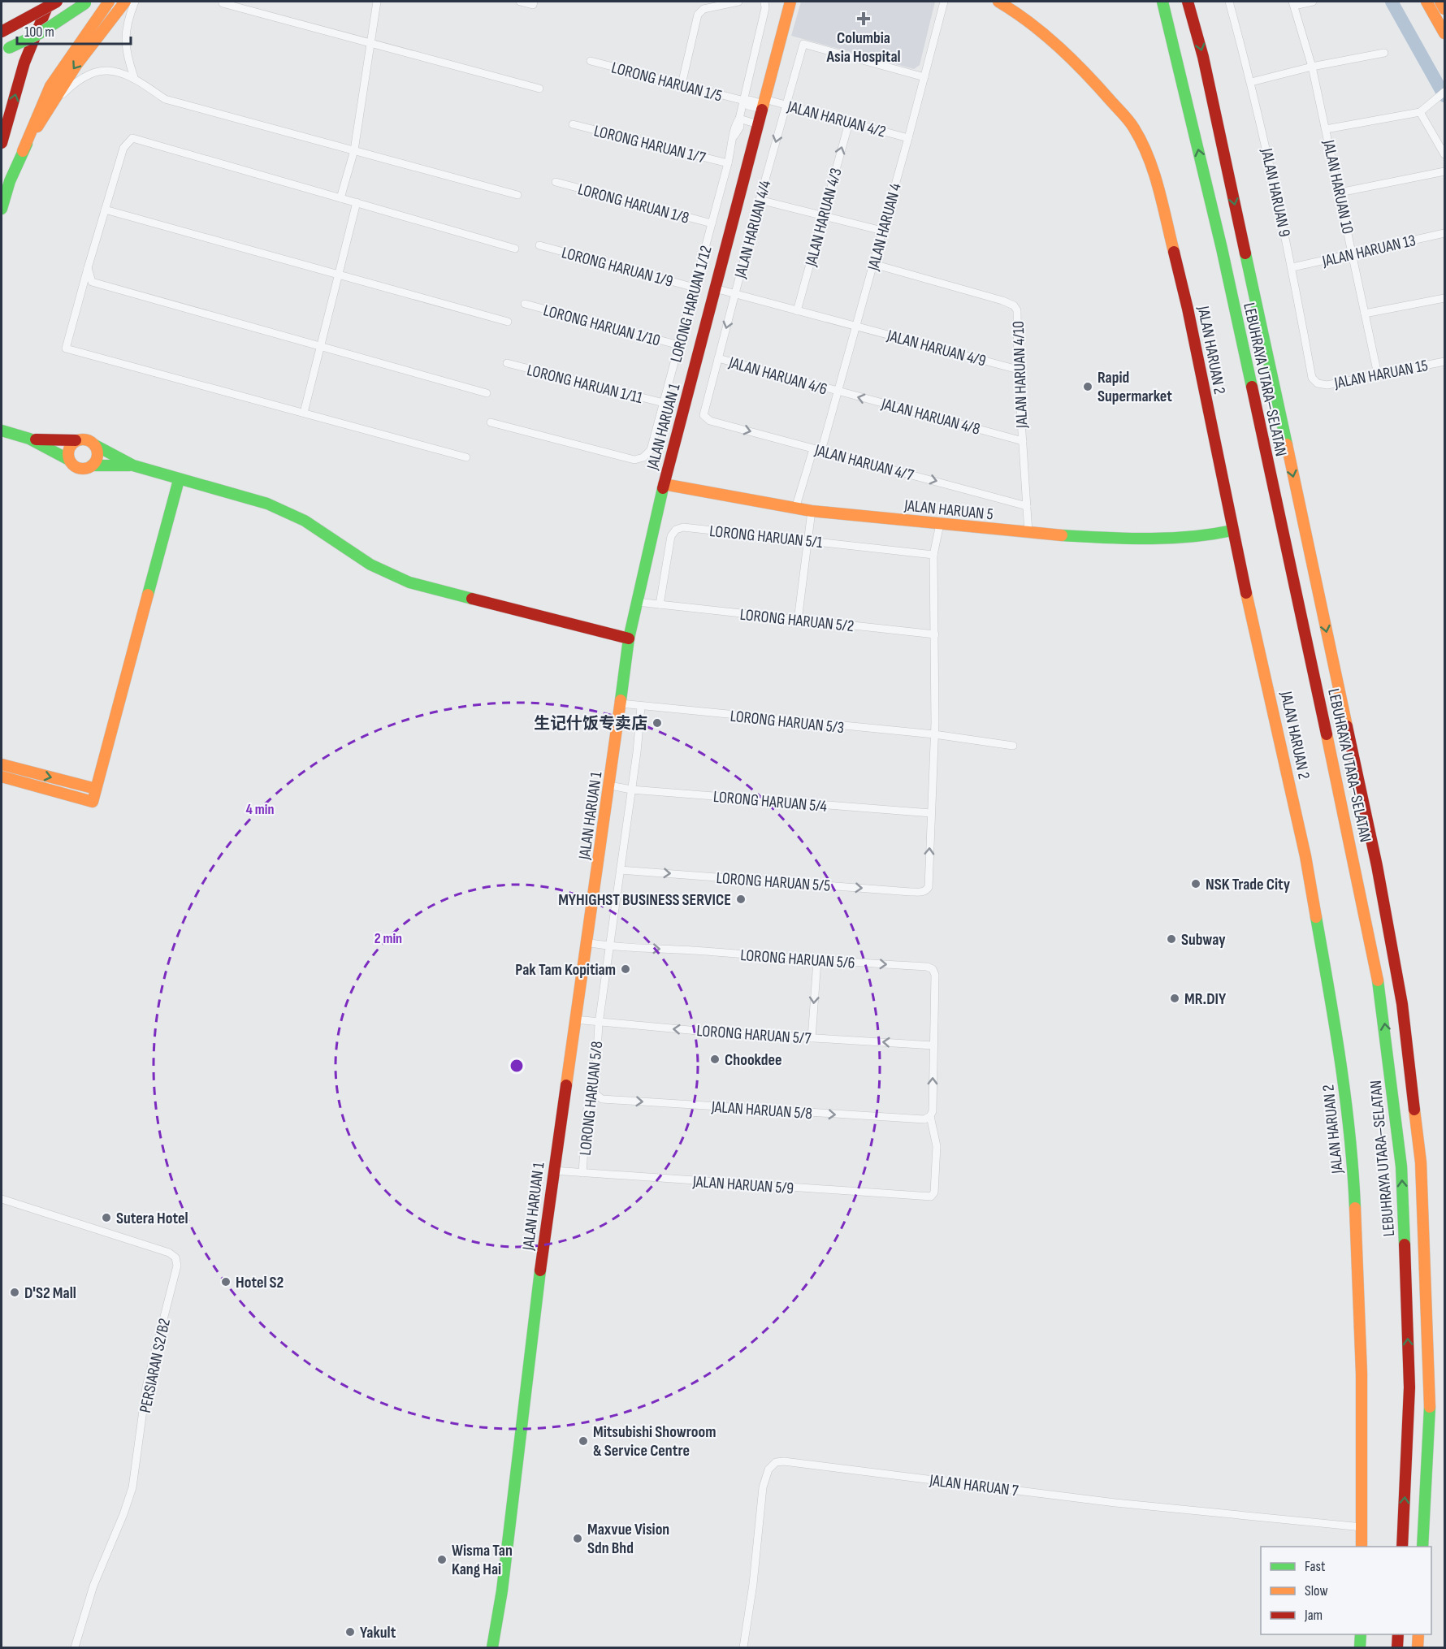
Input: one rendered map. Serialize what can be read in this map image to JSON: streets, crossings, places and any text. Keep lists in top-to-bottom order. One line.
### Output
{"streets":{"main road":["JALAN HARUAN 2","LEBUHRAYA UTARA–SELATAN","JALAN HARUAN 1","JALAN HARUAN 5"],"street":["LORONG HARUAN 1/5","JALAN HARUAN 4/2","LORONG HARUAN 1/7","JALAN HARUAN 10","JALAN HARUAN 9","LORONG HARUAN 1/8","JALAN HARUAN 4/3","JALAN HARUAN 4","JALAN HARUAN 4/4","JALAN HARUAN 13","LORONG HARUAN 1/9","LORONG HARUAN 1/12","LORONG HARUAN 1/10","JALAN HARUAN 4/9","JALAN HARUAN 15","JALAN HARUAN 4/10","JALAN HARUAN 4/6","LORONG HARUAN 1/11","JALAN HARUAN 4/8","JALAN HARUAN 4/7","LORONG HARUAN 5/1","LORONG HARUAN 5/2","LORONG HARUAN 5/3","LORONG HARUAN 5/4","LORONG HARUAN 5/5","LORONG HARUAN 5/6","LORONG HARUAN 5/7","LORONG HARUAN 5/8","JALAN HARUAN 5/8","JALAN HARUAN 5/9","PERSIARAN S2/B2","JALAN HARUAN 7"]},"crossings":[["LORONG HARUAN 1/5","JALAN HARUAN 4/2"],["LORONG HARUAN 1/5","LORONG HARUAN 1/12"],["LORONG HARUAN 1/5","JALAN HARUAN 1"],["JALAN HARUAN 4/2","JALAN HARUAN 4/3"],["JALAN HARUAN 4/2","JALAN HARUAN 4"],["JALAN HARUAN 4/2","JALAN HARUAN 4/4"],["JALAN HARUAN 4/2","JALAN HARUAN 1"],["LORONG HARUAN 1/7","LORONG HARUAN 1/12"],["JALAN HARUAN 10","JALAN HARUAN 13"],["JALAN HARUAN 10","JALAN HARUAN 15"],["JALAN HARUAN 9","JALAN HARUAN 13"],["JALAN HARUAN 9","JALAN HARUAN 15"],["LORONG HARUAN 1/8","LORONG HARUAN 1/12"],["JALAN HARUAN 4/3","JALAN HARUAN 4/9"],["JALAN HARUAN 4","JALAN HARUAN 4/4"],["JALAN HARUAN 4","JALAN HARUAN 4/9"],["JALAN HARUAN 4","JALAN HARUAN 4/10"],["JALAN HARUAN 4","JALAN HARUAN 4/6"],["JALAN HARUAN 4","JALAN HARUAN 4/8"],["JALAN HARUAN 4","JALAN HARUAN 4/7"],["JALAN HARUAN 4","JALAN HARUAN 5"],["JALAN HARUAN 4/4","JALAN HARUAN 4/9"],["JALAN HARUAN 4/4","JALAN HARUAN 4/6"],["JALAN HARUAN 4/4","JALAN HARUAN 4/7"],["LORONG HARUAN 1/9","LORONG HARUAN 1/12"],["LORONG HARUAN 1/12","LORONG HARUAN 1/10"],["LORONG HARUAN 1/12","LORONG HARUAN 1/11"],["JALAN HARUAN 4/9","JALAN HARUAN 4/10"],["JALAN HARUAN 4/9","JALAN HARUAN 1"],["JALAN HARUAN 2","JALAN HARUAN 5"],["JALAN HARUAN 2","JALAN HARUAN 7"],["JALAN HARUAN 4/10","JALAN HARUAN 4/8"],["JALAN HARUAN 4/10","JALAN HARUAN 4/7"],["JALAN HARUAN 4/10","JALAN HARUAN 5"],["JALAN HARUAN 4/6","JALAN HARUAN 4/8"],["JALAN HARUAN 1","JALAN HARUAN 5"],["JALAN HARUAN 1","LORONG HARUAN 5/2"],["JALAN HARUAN 1","LORONG HARUAN 5/3"],["JALAN HARUAN 1","LORONG HARUAN 5/4"],["JALAN HARUAN 1","LORONG HARUAN 5/6"],["JALAN HARUAN 1","LORONG HARUAN 5/7"],["JALAN HARUAN 1","JALAN HARUAN 5/9"],["LORONG HARUAN 5/1","LORONG HARUAN 5/2"],["LORONG HARUAN 5/4","LORONG HARUAN 5/5"],["LORONG HARUAN 5/4","LORONG HARUAN 5/8"],["LORONG HARUAN 5/5","LORONG HARUAN 5/8"],["LORONG HARUAN 5/6","LORONG HARUAN 5/7"],["LORONG HARUAN 5/6","LORONG HARUAN 5/8"],["LORONG HARUAN 5/7","LORONG HARUAN 5/8"],["LORONG HARUAN 5/8","JALAN HARUAN 5/8"],["LORONG HARUAN 5/8","JALAN HARUAN 5/9"],["JALAN HARUAN 5/8","JALAN HARUAN 5/9"]],"one_way":["JALAN HARUAN 4/3","JALAN HARUAN 4/8","JALAN HARUAN 4/7","LORONG HARUAN 5/5","LORONG HARUAN 5/6","LORONG HARUAN 5/7","JALAN HARUAN 5/8"],"places":{"health":["Columbia Asia Hospital"],"other":["Rapid Supermarket","生记什饭专卖店","NSK Trade City","MYHIGHST BUSINESS SERVICE","Subway","Pak Tam Kopitiam","MR.DIY","Chookdee","Sutera Hotel","Hotel S2","D'S2 Mall","Mitsubishi Showroom & Service Centre","Maxvue Vision Sdn Bhd","Wisma Tan Kang Hai","Yakult"]},"legend":["Fast","Slow","Jam"],"scale_bar":"100 m","rings":["4 min","2 min"]}
